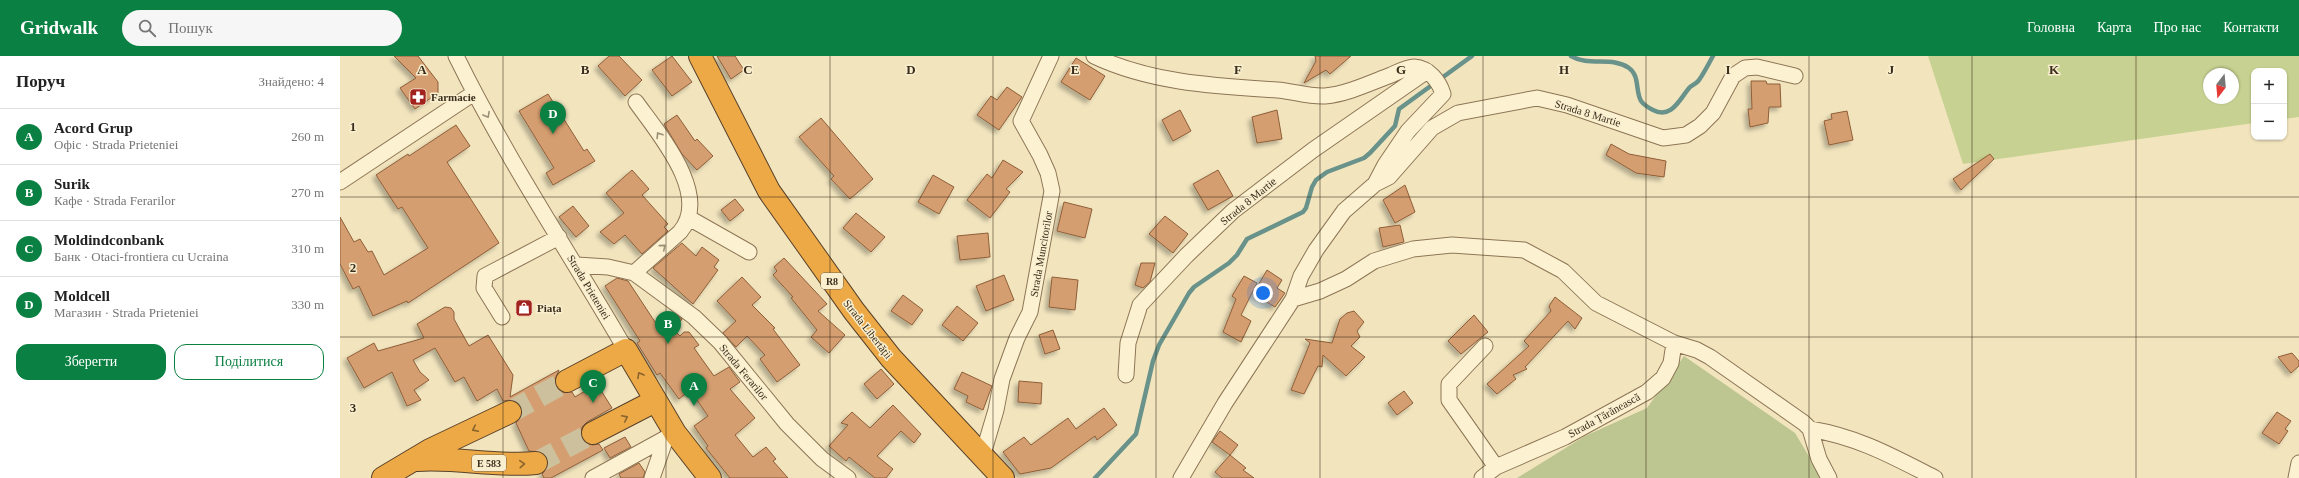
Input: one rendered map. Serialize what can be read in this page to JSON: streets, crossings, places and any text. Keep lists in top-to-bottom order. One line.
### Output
{"streets":{"highway":["R8","Strada Prieteniei","Strada Libertății","E 583"],"street":["Strada 8 Martie","Strada Muncitorilor","Strada Ferarilor","Strada Țărănească"]},"crossings":[["Strada Muncitorilor","Strada Libertății"],["Strada Prieteniei","Strada Ferarilor"]],"places":{"pharmacy":["Farmacie"],"shop":["Piața"]},"north":"bottom","page":{"header":"Gridwalk","search":"Пошук","nav":["Головна","Карта","Про нас","Контакти"],"heading":["Поруч","Знайдено: 4"],"map_buttons":["+","−"],"pins":["D","B","C","A"],"list":[{"mark":"A","name":"Acord Grup","note":"Офіс · Strada Prieteniei","value":"260 m"},{"mark":"B","name":"Surik","note":"Кафе · Strada Ferarilor","value":"270 m"},{"mark":"C","name":"Moldindconbank","note":"Банк · Otaci-frontiera cu Ucraina","value":"310 m"},{"mark":"D","name":"Moldcell","note":"Магазин · Strada Prieteniei","value":"330 m"}],"buttons":["Зберегти","Поділитися"]},"grid":{"columns":["A","B","C","D","E","F","G","H","I","J","K"],"rows":["1","2","3"]}}
